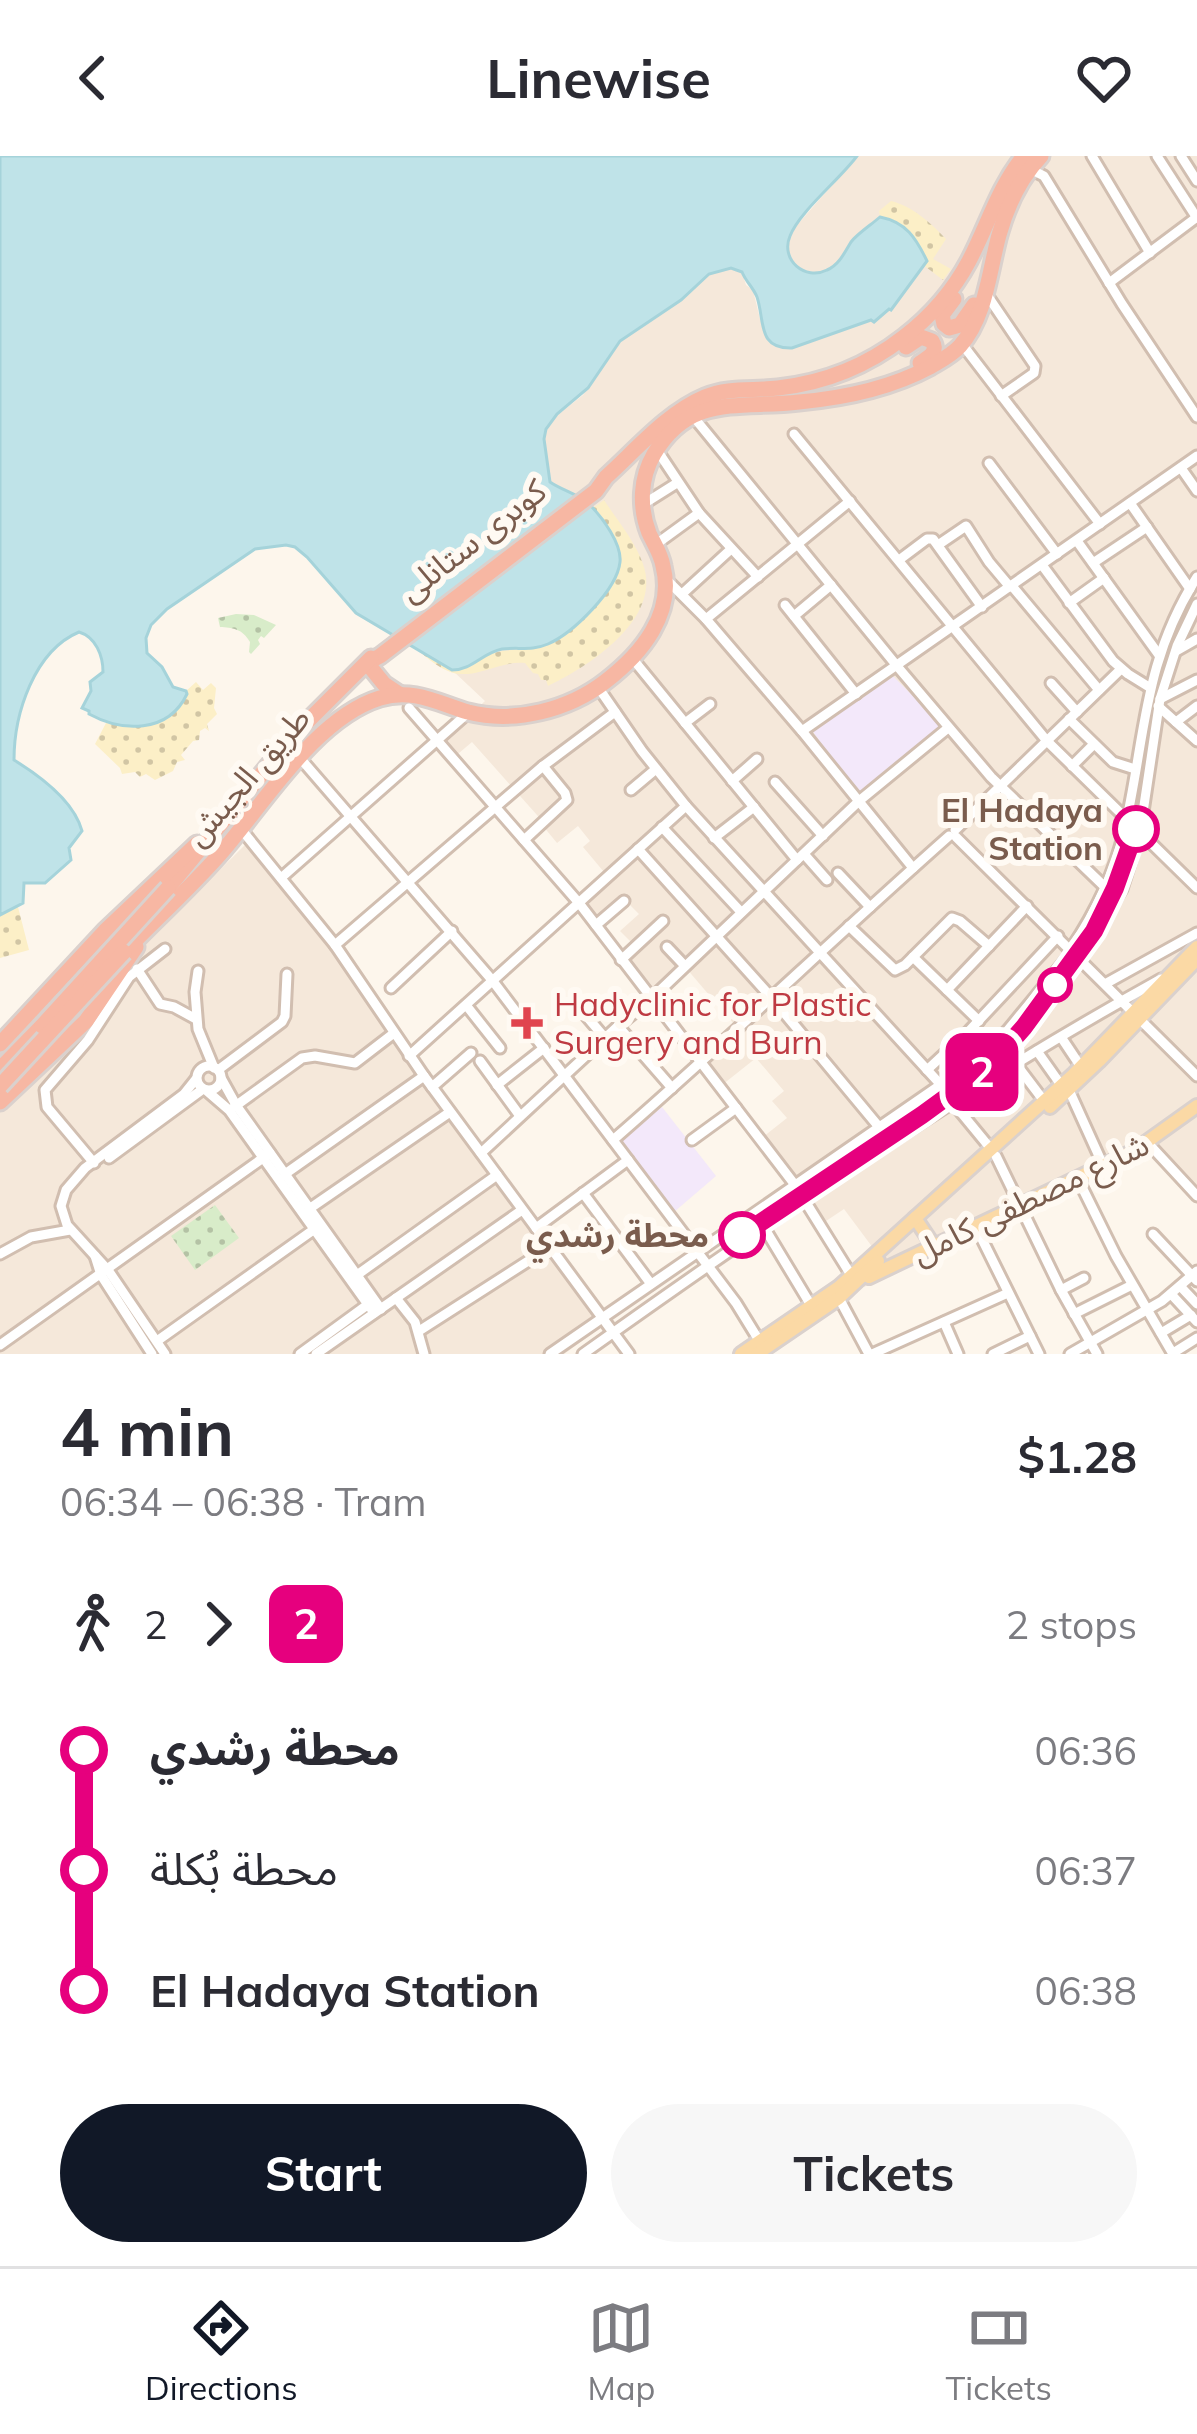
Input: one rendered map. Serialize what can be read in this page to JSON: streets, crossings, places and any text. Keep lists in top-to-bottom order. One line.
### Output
{"streets":{"highway":["كوبرى ستانلى","طريق الجيش"],"main road":["شارع مصطفى كامل"]},"crossings":[["كوبرى ستانلى","طريق الجيش"]],"places":{"other":["El Hadaya Station","محطة رشدي"],"health":["Hadyclinic for Plastic Surgery and Burn"]},"lines":["tram line 2"],"page":{"header":"Linewise","on_map":"2","heading":["4 min","06:34 – 06:38 · Tram","$1.28"],"legs":["2","2","2 stops"],"list":[{"name":"محطة رشدي","value":"06:36"},{"name":"محطة بُكلة","value":"06:37"},{"name":"El Hadaya Station","value":"06:38"}],"buttons":["Start","Tickets"],"tabs":["Directions","Map","Tickets"]}}
